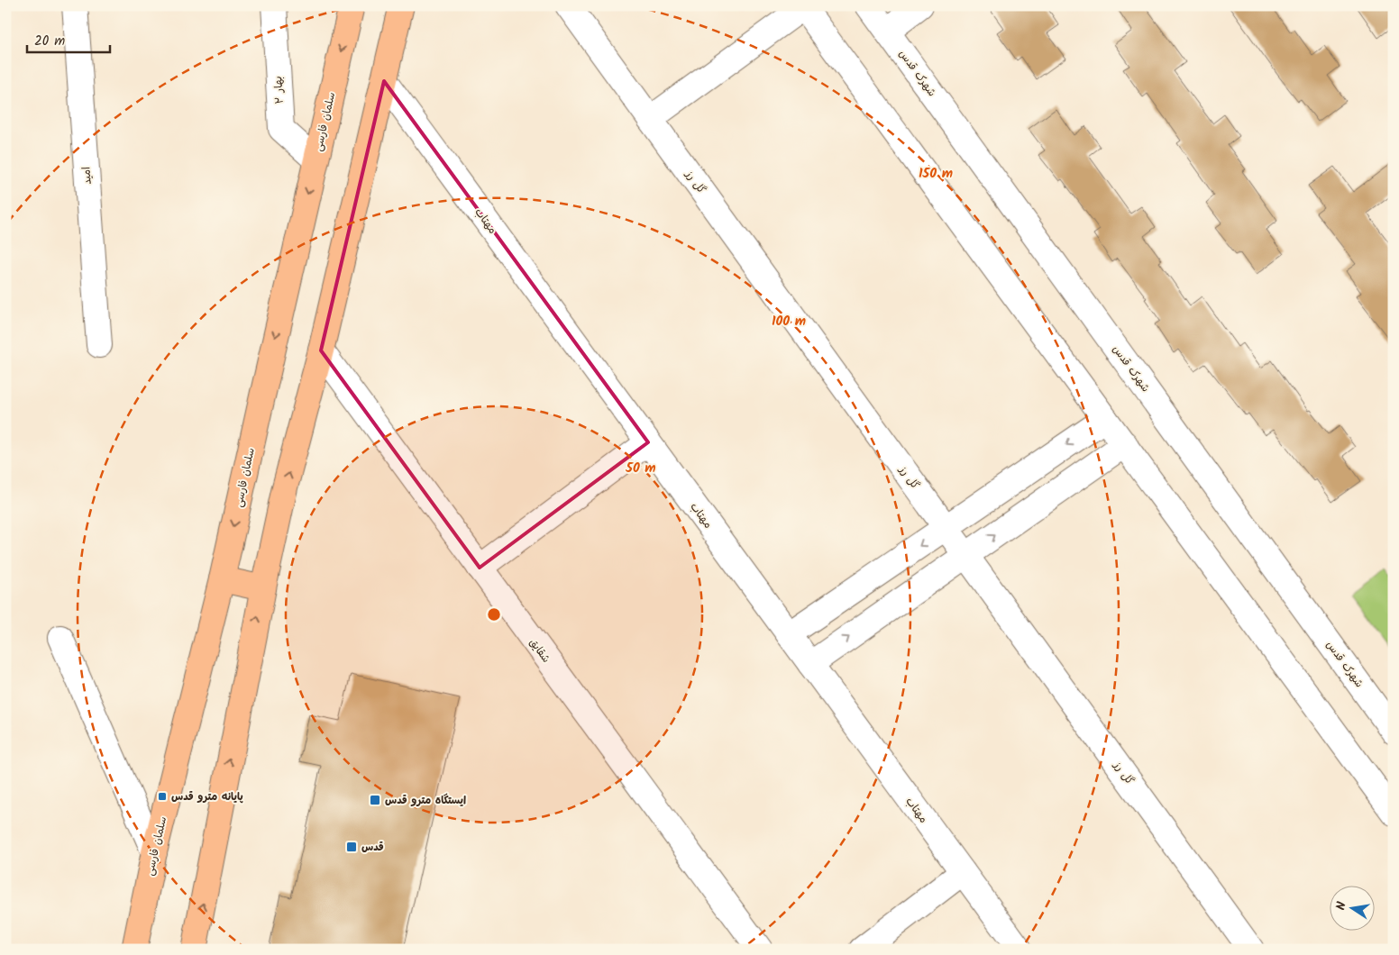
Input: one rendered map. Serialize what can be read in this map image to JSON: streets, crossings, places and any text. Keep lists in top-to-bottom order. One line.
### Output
{"streets":{"main road":["سلمان فارسی"],"street":["شهرک قدس","بهار ۲","امید","گل رز","مهتاب","شقايق"]},"crossings":[["بهار ۲","سلمان فارسی"]],"places":{"transit":["پایانه مترو قدس","ایستگاه مترو قدس","قدس"]},"scale_bar":"20 m","north":"left","rings":["150 m","100 m","50 m"]}
